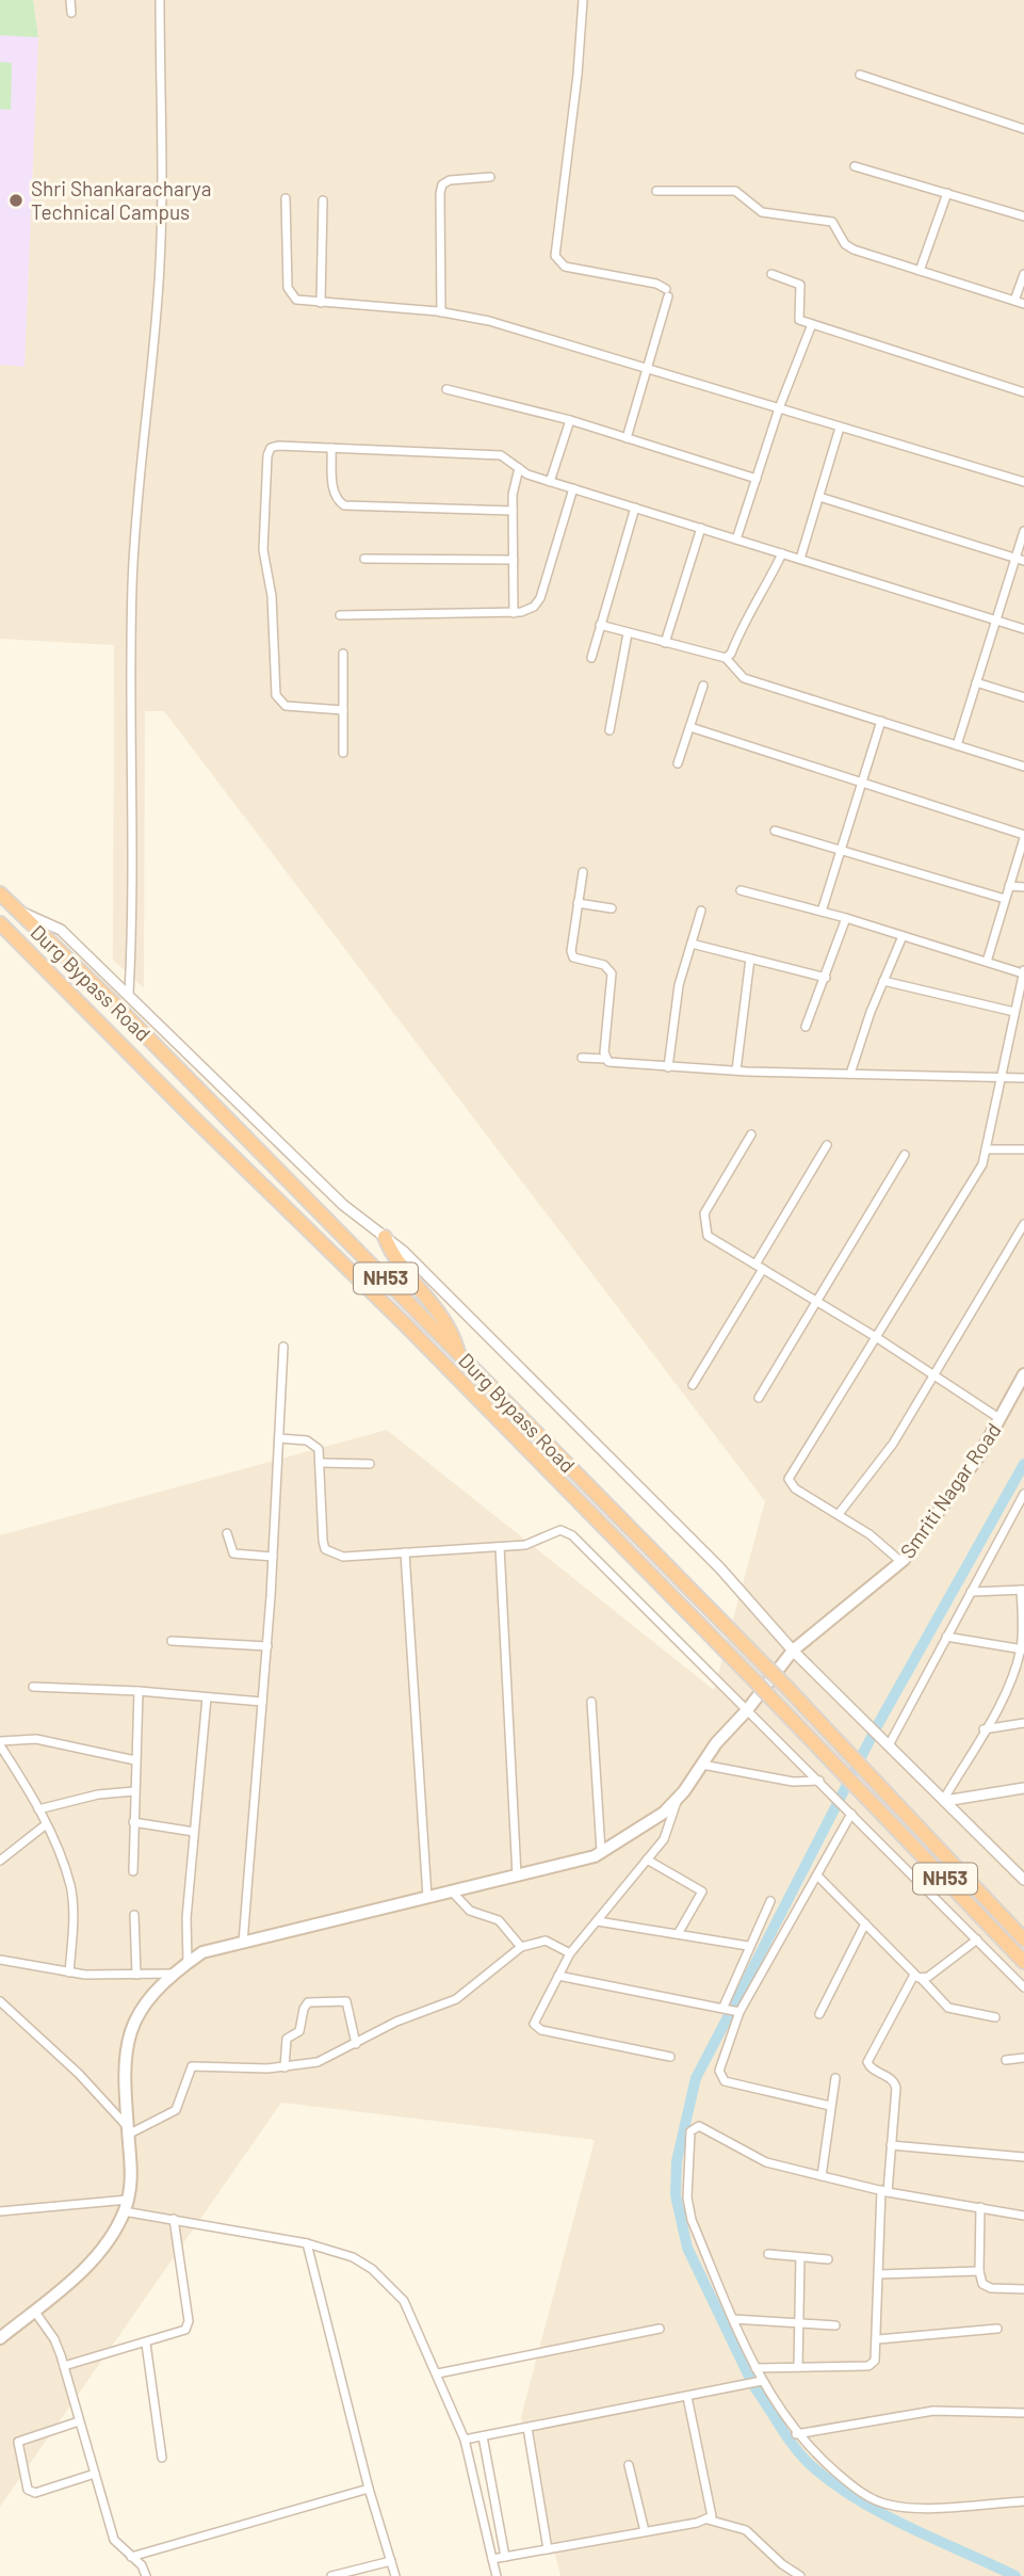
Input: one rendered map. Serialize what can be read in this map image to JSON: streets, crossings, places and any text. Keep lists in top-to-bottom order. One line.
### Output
{"streets":{"highway":["Durg Bypass Road","NH53"],"main road":["Smriti Nagar Road"]},"places":["Shri Shankaracharya Technical Campus"]}
